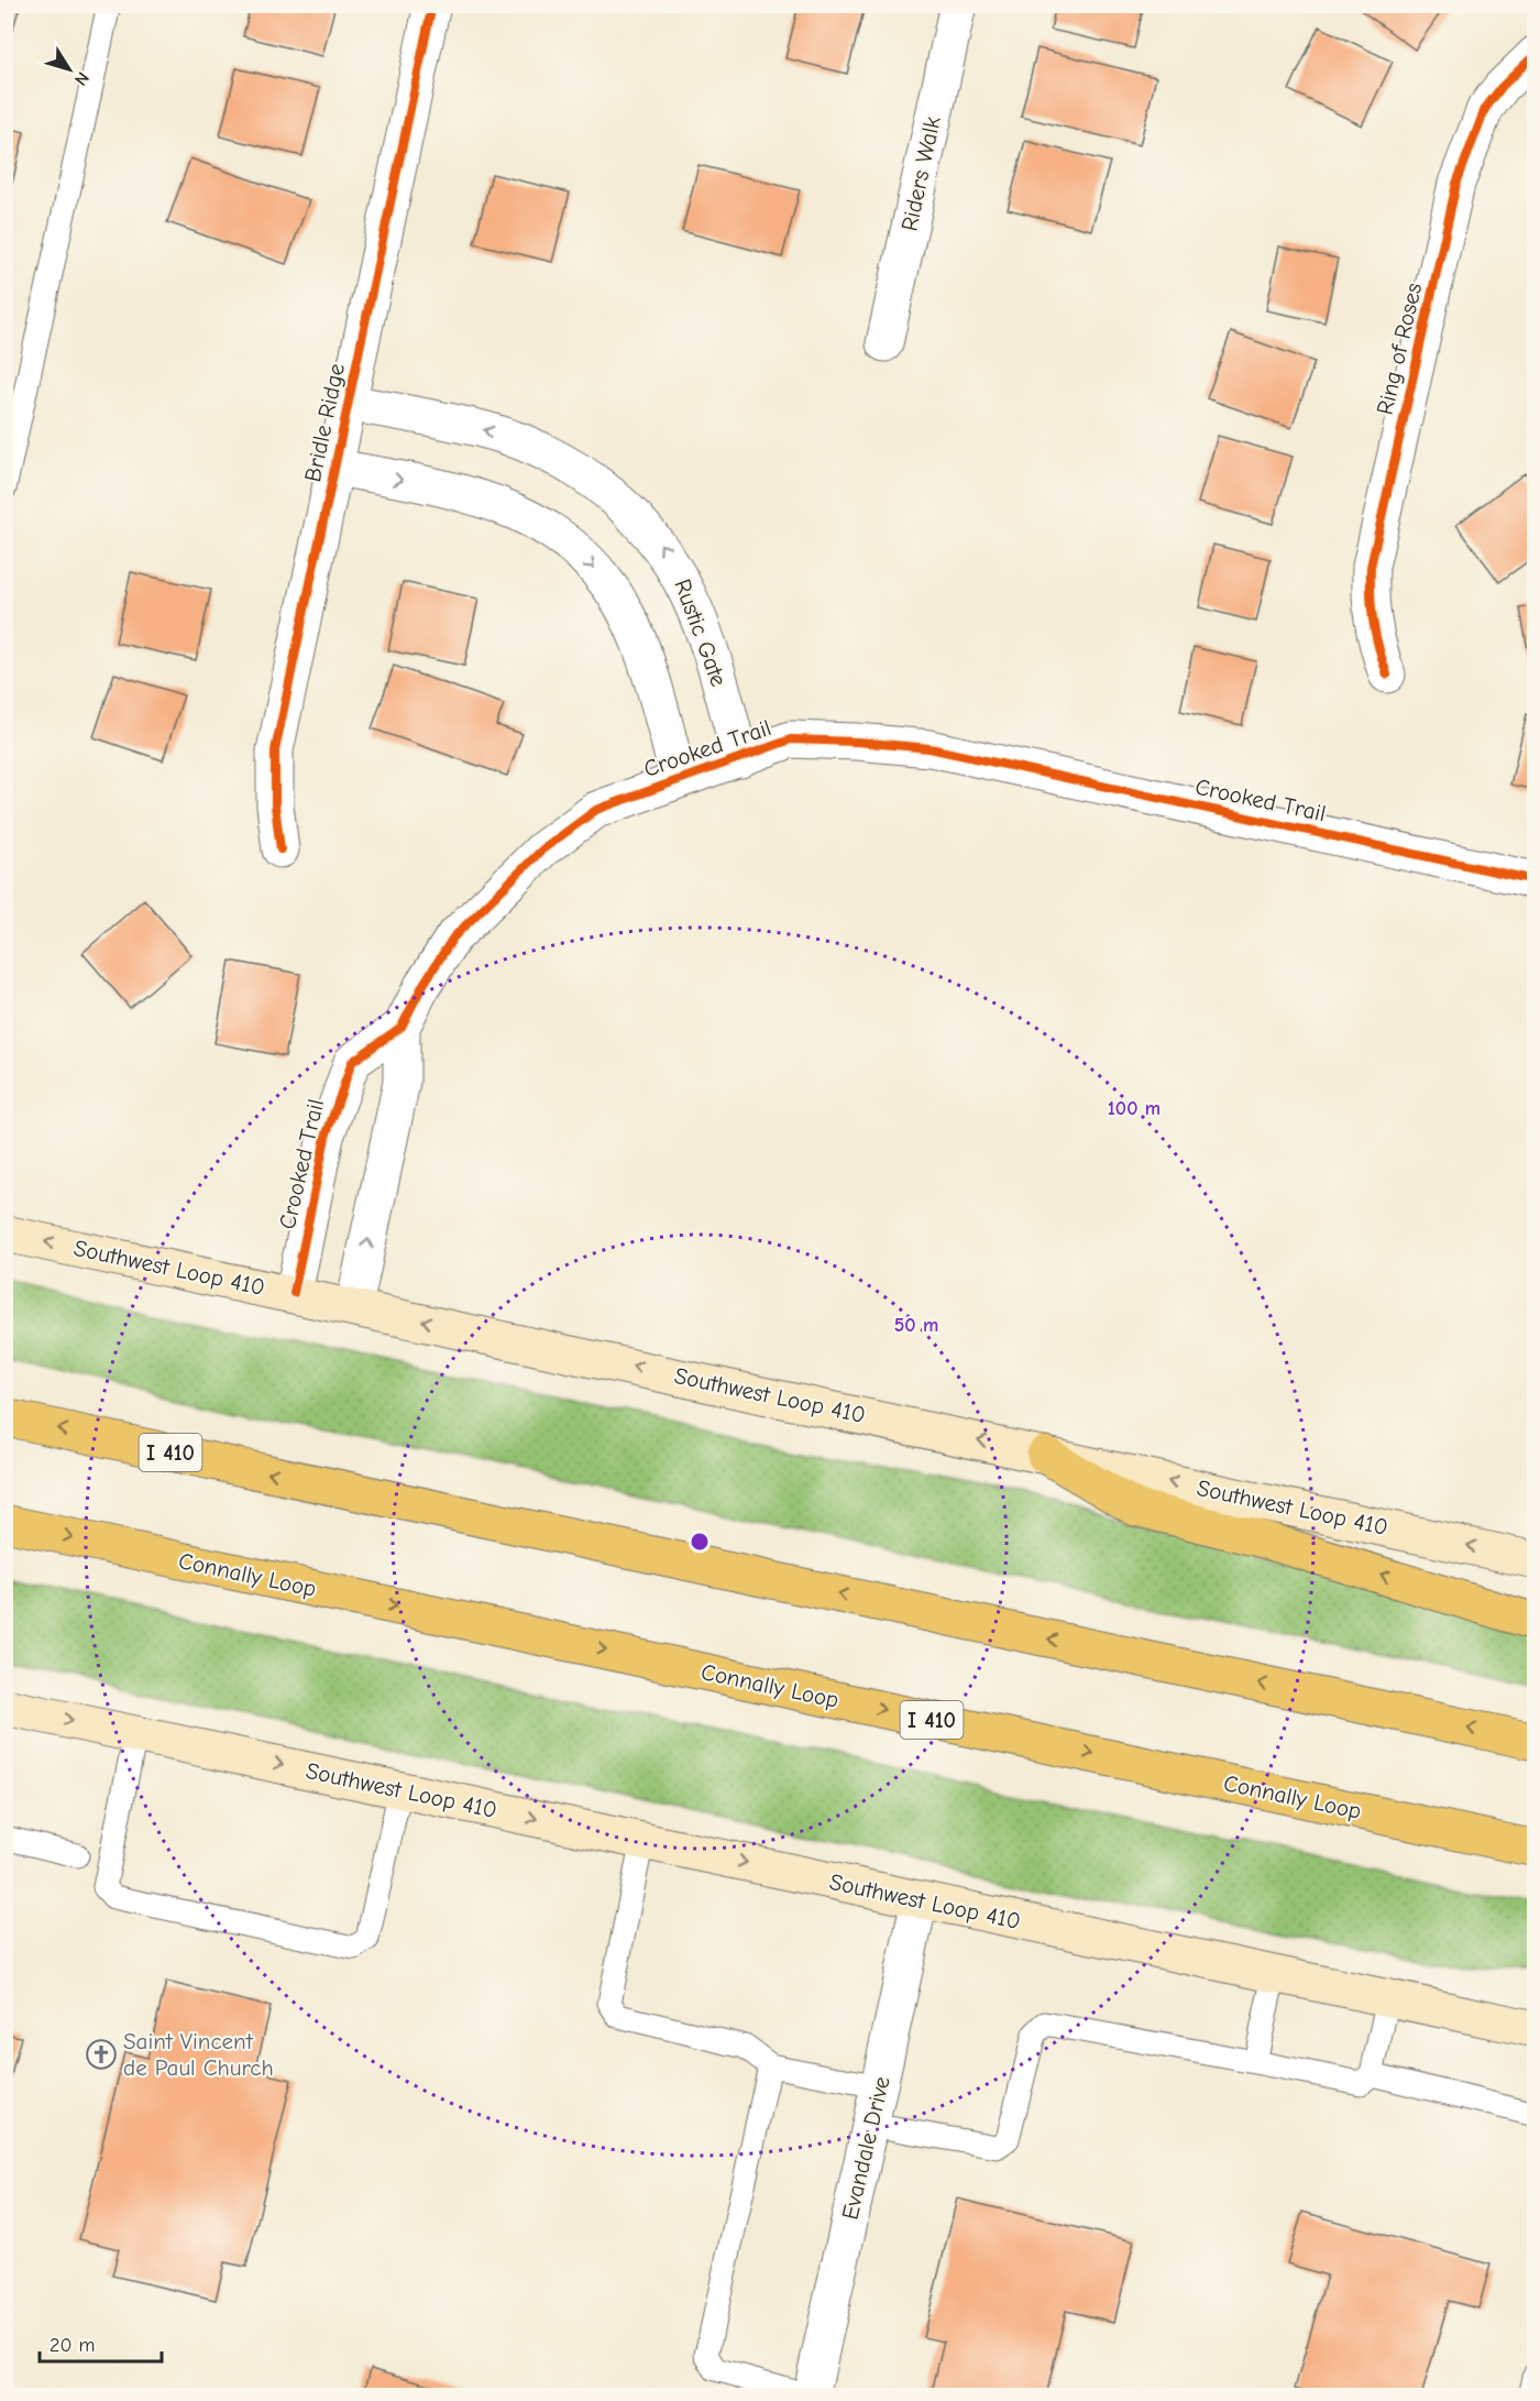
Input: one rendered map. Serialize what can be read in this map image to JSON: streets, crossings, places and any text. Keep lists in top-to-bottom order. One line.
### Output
{"streets":{"highway":["I 410","Connally Loop"],"main road":["Southwest Loop 410"],"street":["Riders Walk","Ring of Roses","Bridle Ridge","Rustic Gate","Crooked Trail","Evandale Drive"]},"crossings":[["Bridle Ridge","Rustic Gate"],["Rustic Gate","Crooked Trail"],["Crooked Trail","Southwest Loop 410"],["Southwest Loop 410","Evandale Drive"]],"places":{"church":["Saint Vincent de Paul Church"]},"scale_bar":"20 m","north":"bottom right","rings":["100 m","50 m"]}
